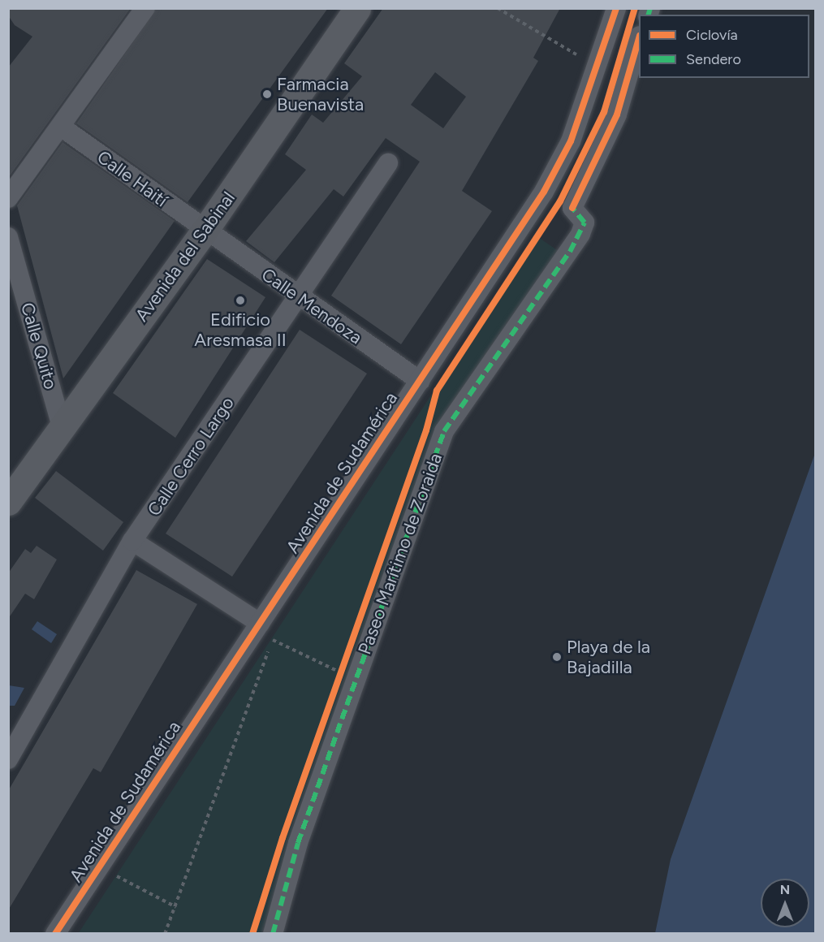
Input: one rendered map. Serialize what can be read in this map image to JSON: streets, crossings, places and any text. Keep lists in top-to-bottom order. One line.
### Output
{"streets":{"street":["Calle Haití","Avenida del Sabinal","Calle Mendoza","Calle Quito","Calle Cerro Largo","Avenida de Sudamérica","Paseo Marítimo de Zoraida"]},"crossings":[["Calle Haití","Avenida del Sabinal"],["Calle Haití","Calle Mendoza"],["Avenida del Sabinal","Calle Mendoza"],["Avenida del Sabinal","Calle Quito"],["Calle Mendoza","Calle Cerro Largo"],["Calle Mendoza","Avenida de Sudamérica"]],"places":["Farmacia Buenavista","Edificio Aresmasa II","Playa de la Bajadilla"],"legend":["Ciclovía","Sendero"],"north":"top"}
